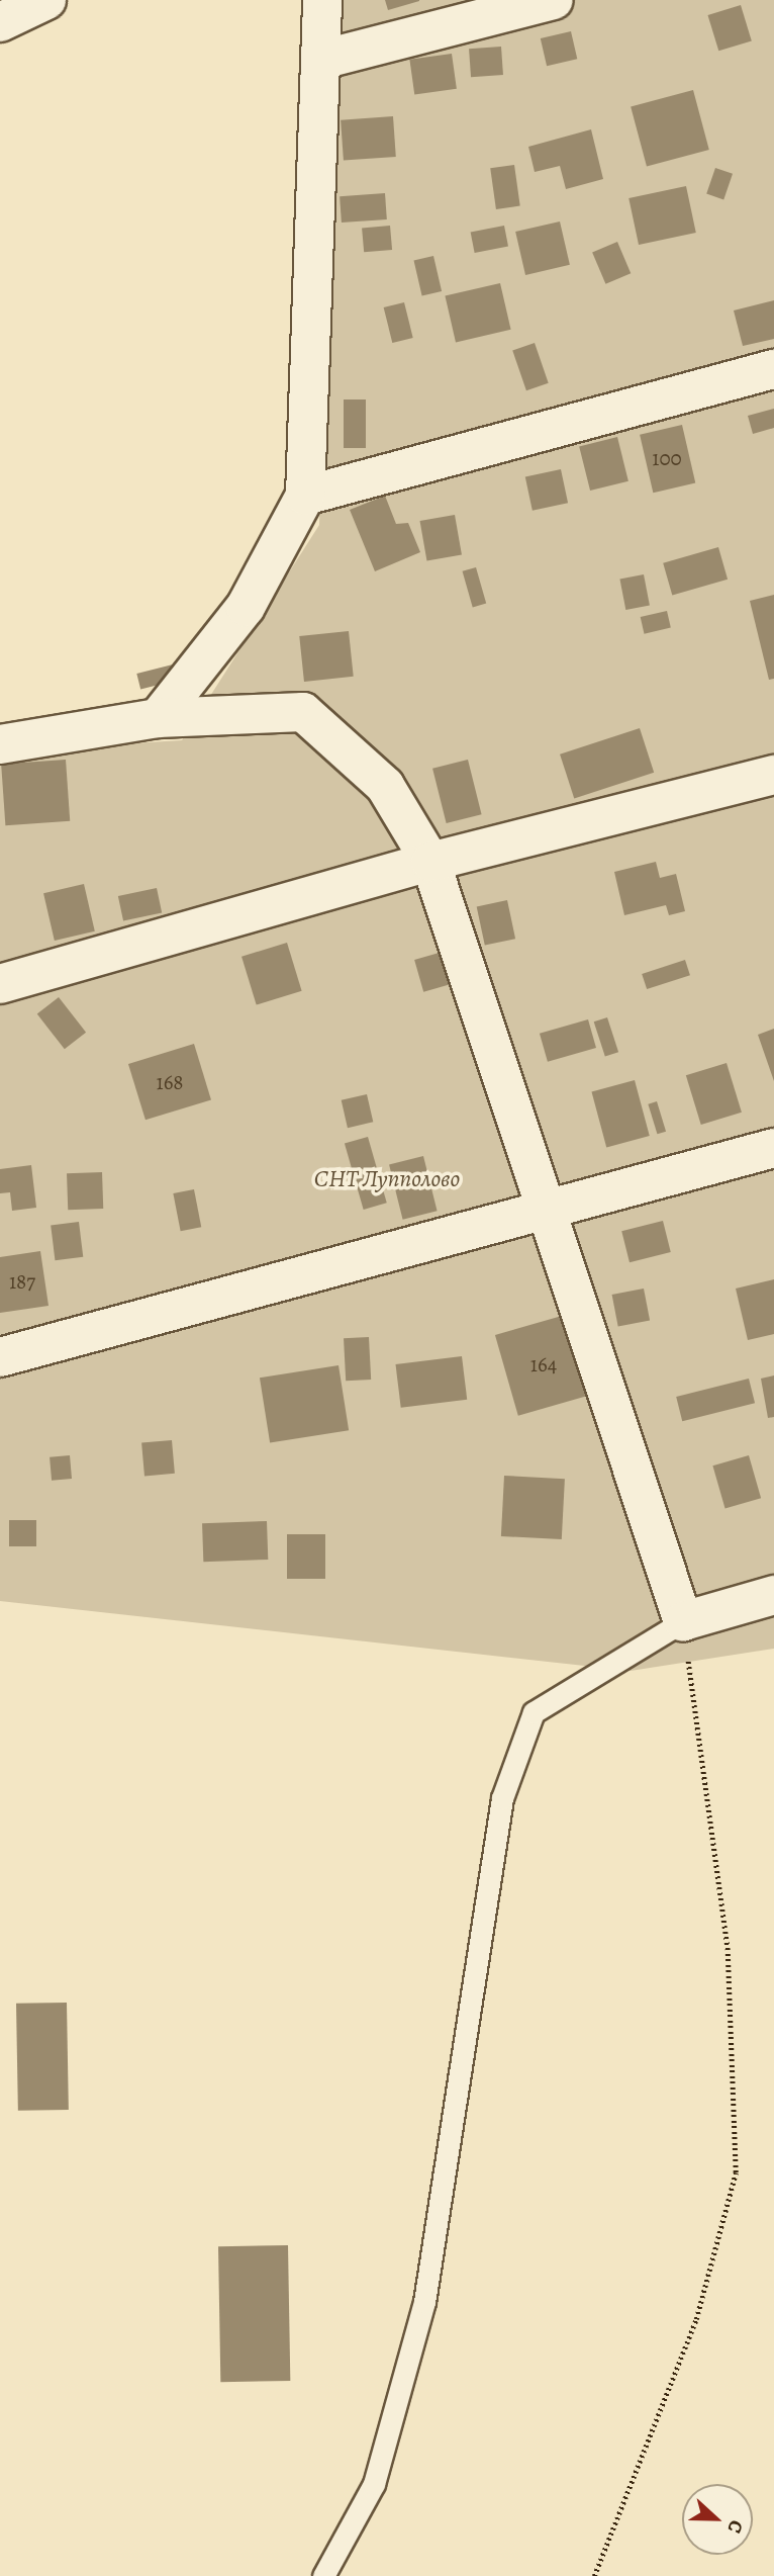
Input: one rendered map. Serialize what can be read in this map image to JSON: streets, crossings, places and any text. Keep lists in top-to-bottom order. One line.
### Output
{"parks":["СНТ Лупполово"],"house_numbers":["100","168","187","164"],"north":"right"}
